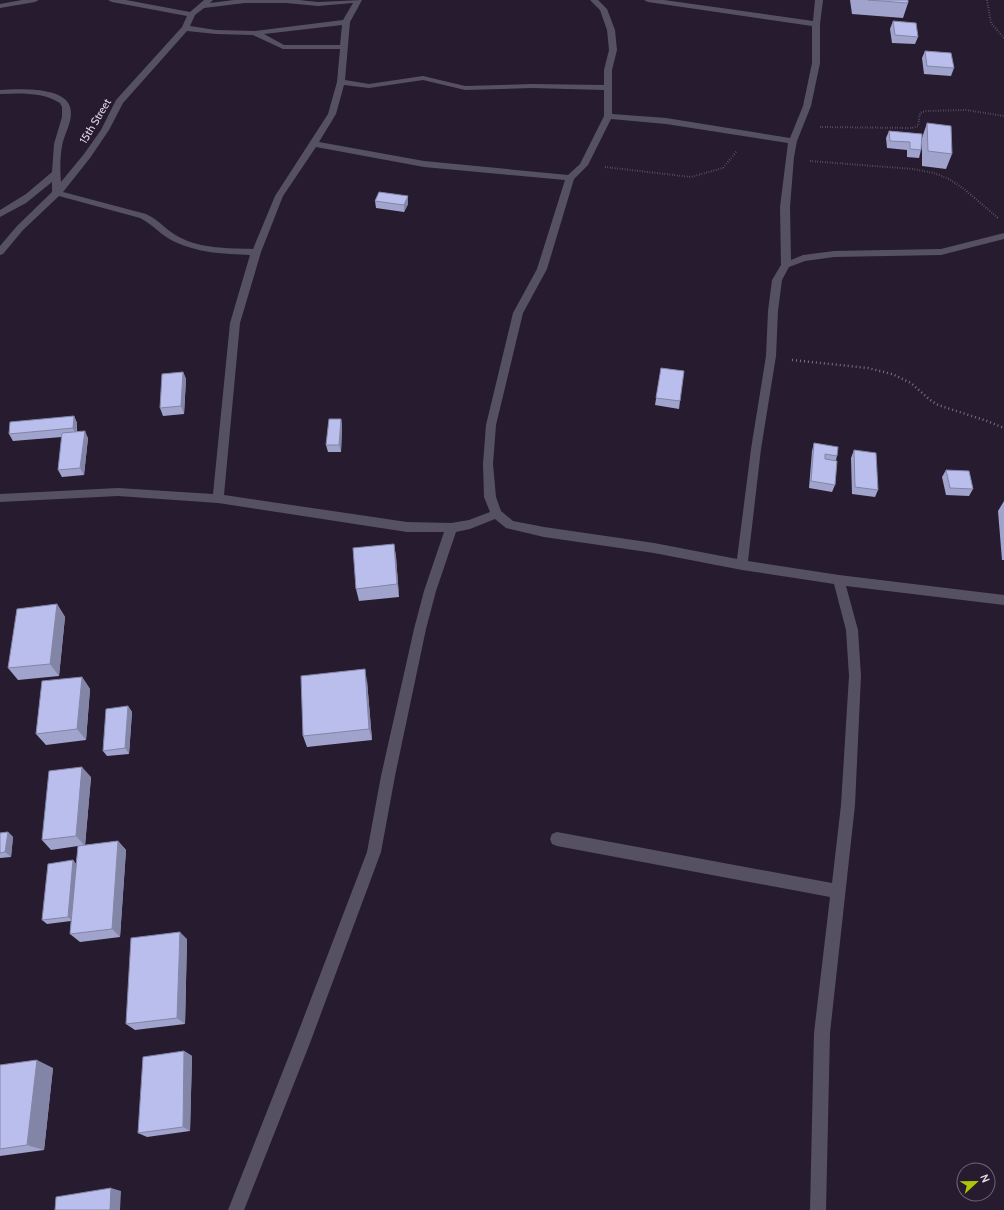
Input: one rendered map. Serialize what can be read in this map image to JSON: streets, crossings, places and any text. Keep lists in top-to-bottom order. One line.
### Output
{"streets":{"street":["15th Street"]},"north":"right"}
